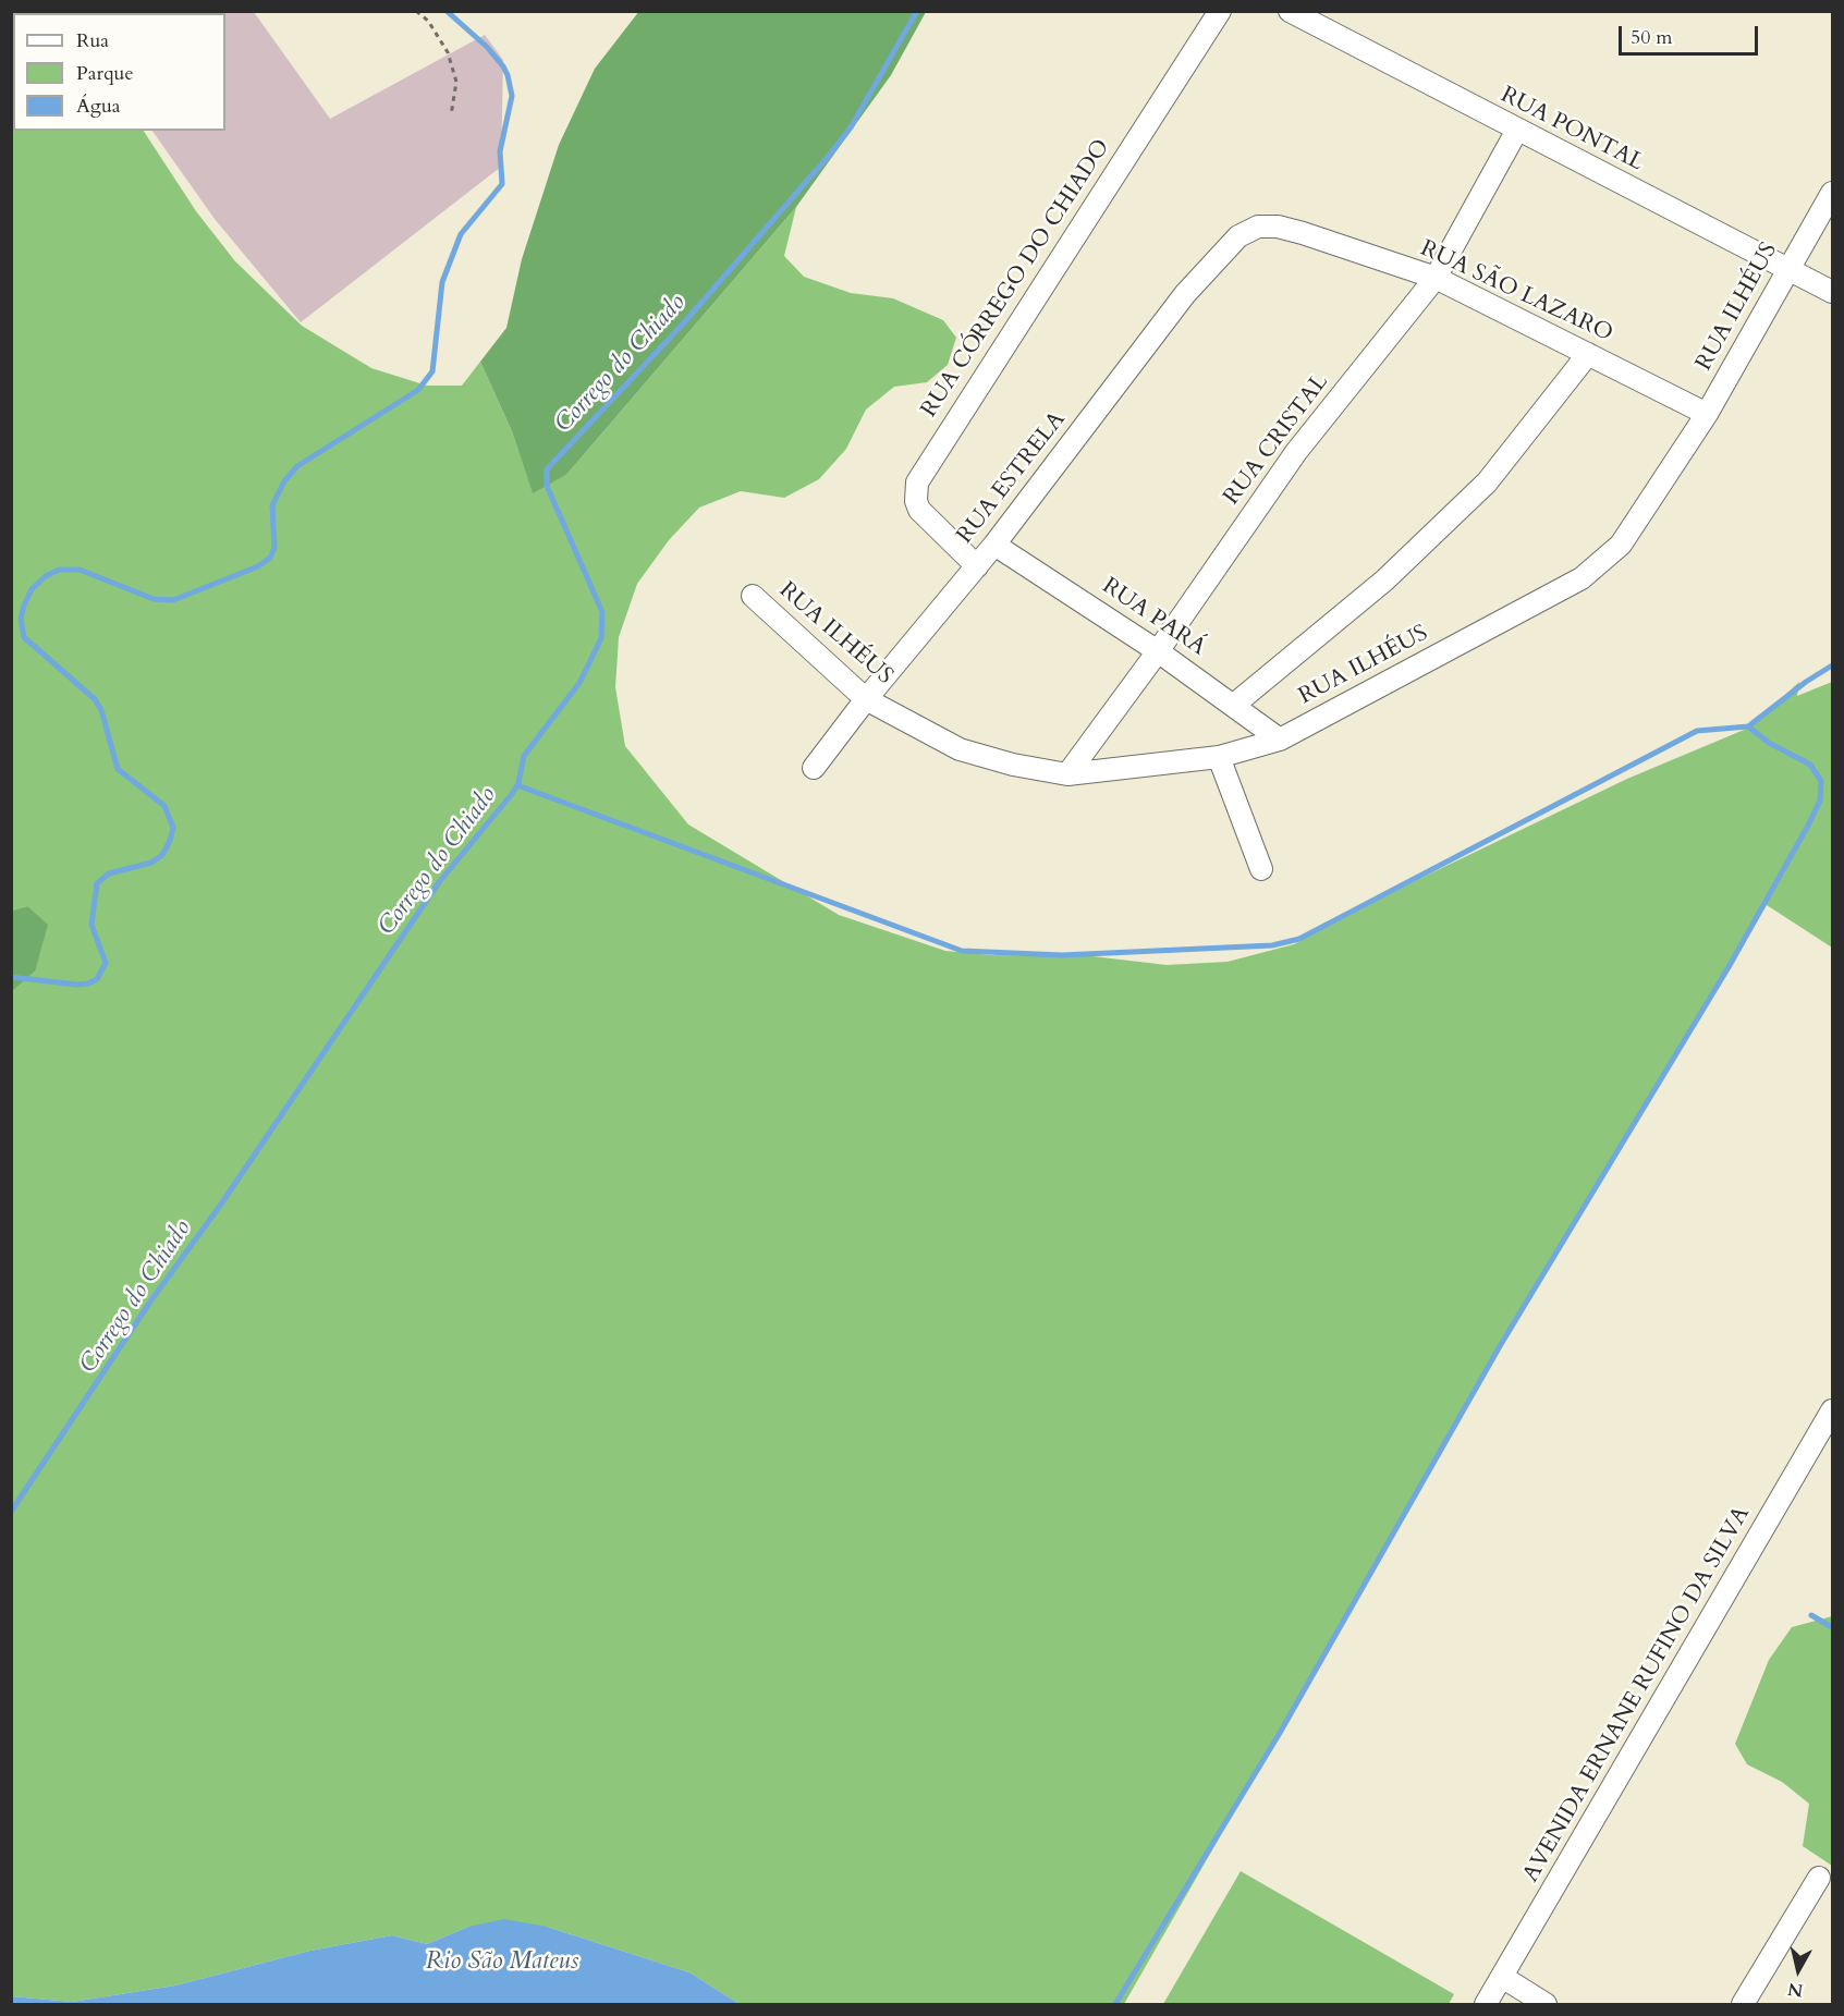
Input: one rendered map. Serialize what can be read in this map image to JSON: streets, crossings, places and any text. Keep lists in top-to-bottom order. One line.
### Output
{"streets":{"street":["RUA PONTAL","RUA CÓRREGO DO CHIADO","RUA SÃO LAZARO","RUA ILHÉUS","RUA CRISTAL","RUA ESTRELA","RUA PARÁ","AVENIDA ERNANE RUFINO DA SILVA"]},"crossings":[["RUA PONTAL","RUA ILHÉUS"],["RUA PONTAL","RUA CRISTAL"],["RUA CÓRREGO DO CHIADO","RUA ESTRELA"],["RUA SÃO LAZARO","RUA ILHÉUS"],["RUA SÃO LAZARO","RUA CRISTAL"],["RUA SÃO LAZARO","RUA ESTRELA"],["RUA ILHÉUS","RUA CRISTAL"],["RUA ILHÉUS","RUA ESTRELA"],["RUA ILHÉUS","RUA PARÁ"],["RUA CRISTAL","RUA PARÁ"],["RUA ESTRELA","RUA PARÁ"]],"water":["Corrego do Chiado","Rio São Mateus"],"legend":["Rua","Parque","Água"],"scale_bar":"50 m","north":"bottom"}
